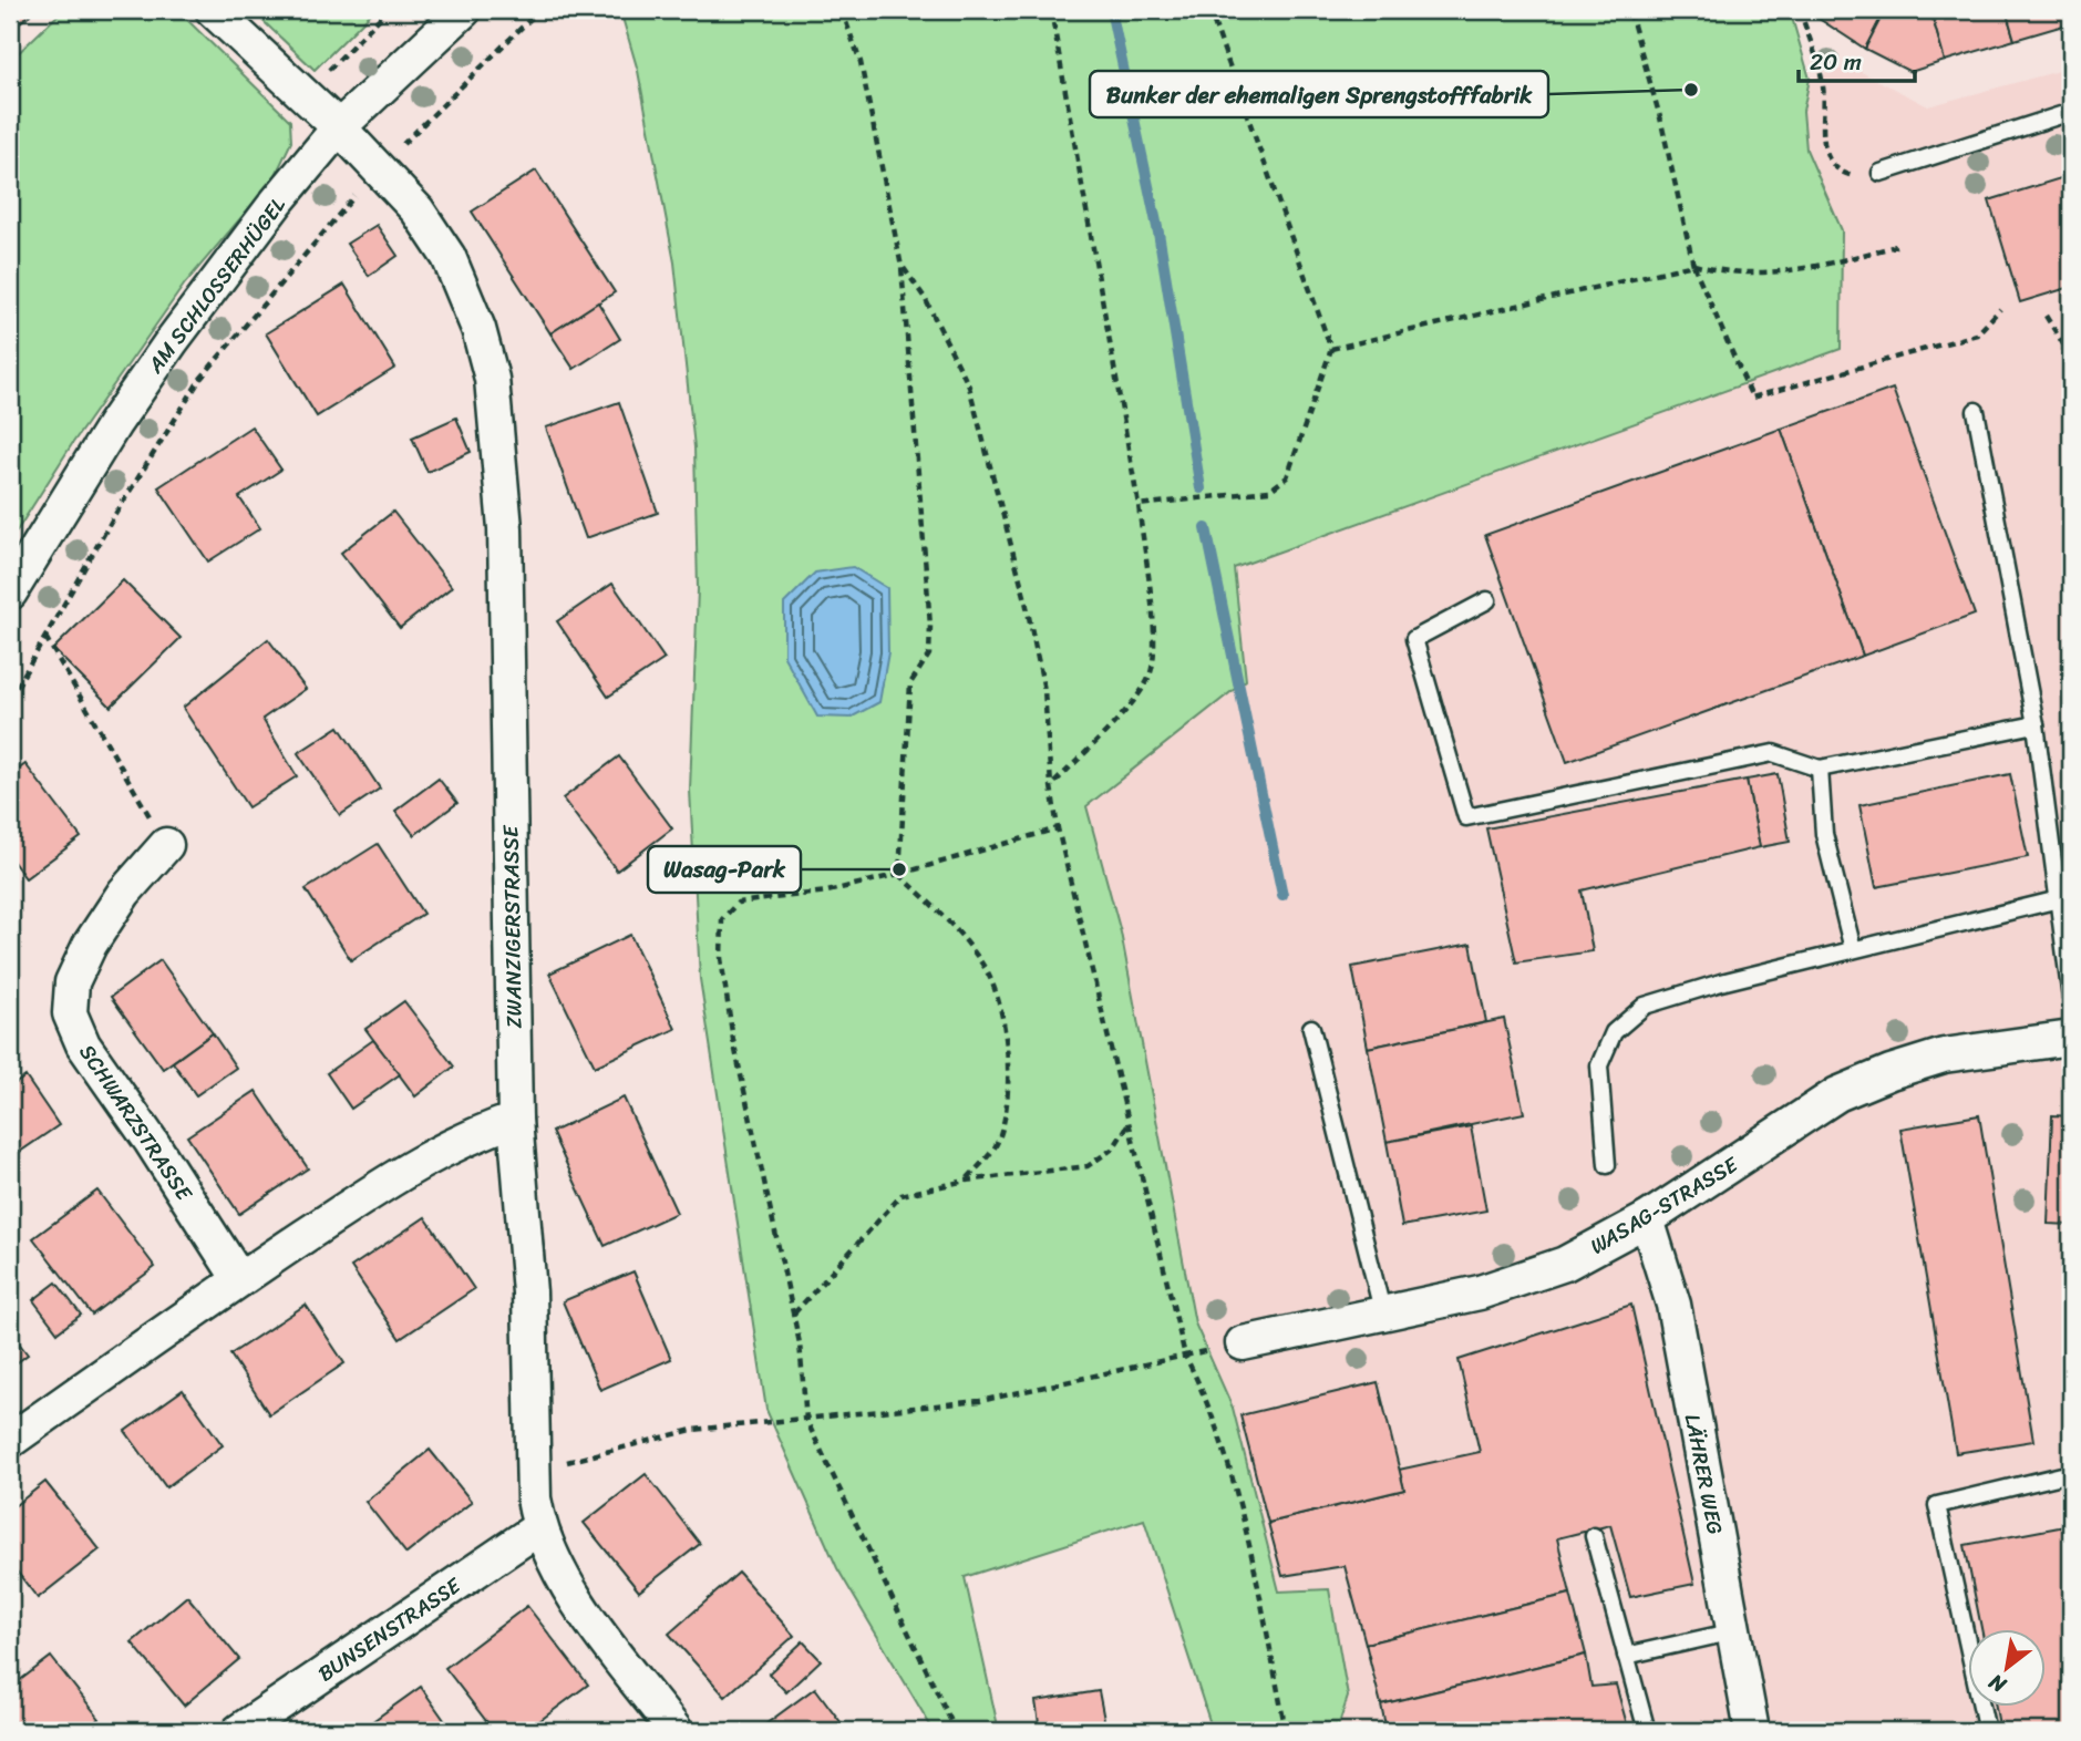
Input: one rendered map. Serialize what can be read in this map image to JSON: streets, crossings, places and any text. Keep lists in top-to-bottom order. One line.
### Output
{"streets":{"street":["AM SCHLOSSERHÜGEL","ZWANZIGERSTRASSE","SCHWARZSTRASSE","WASAG-STRASSE","LÄHRER WEG","BUNSENSTRASSE"]},"crossings":[["AM SCHLOSSERHÜGEL","ZWANZIGERSTRASSE"],["ZWANZIGERSTRASSE","BUNSENSTRASSE"],["WASAG-STRASSE","LÄHRER WEG"]],"places":["Bunker der ehemaligen Sprengstofffabrik","Wasag-Park"],"scale_bar":"20 m","north":"bottom left"}
